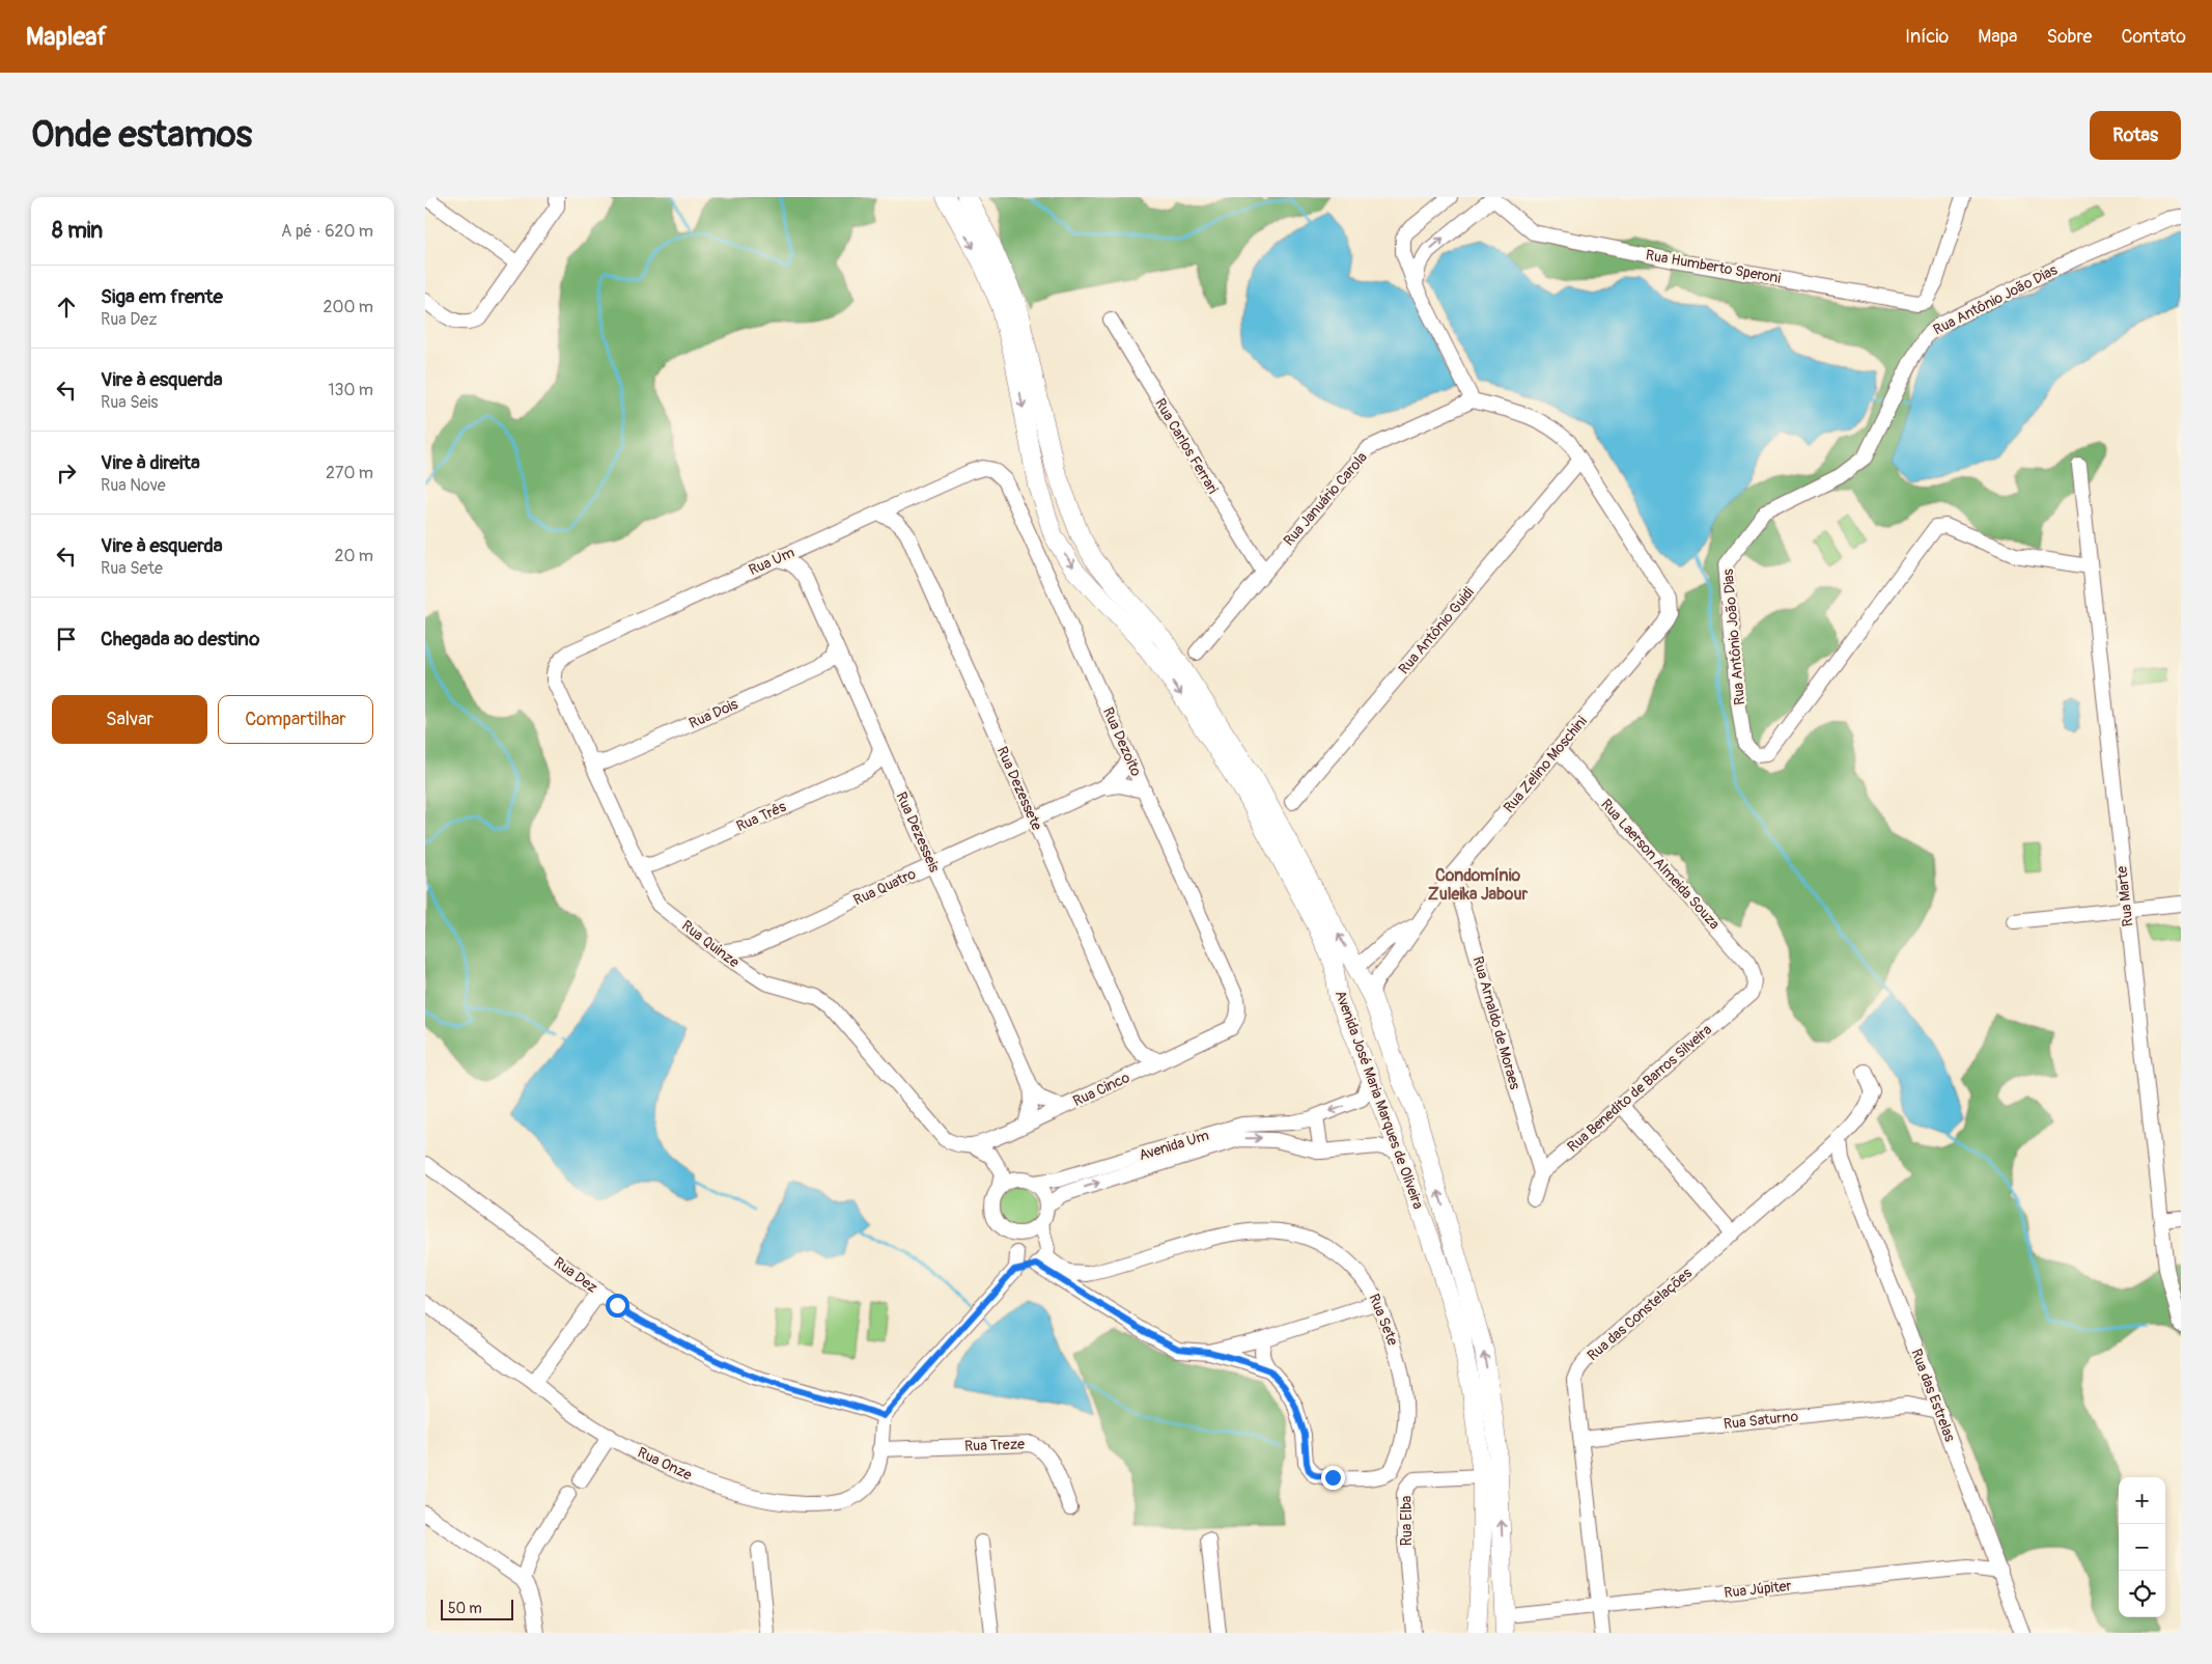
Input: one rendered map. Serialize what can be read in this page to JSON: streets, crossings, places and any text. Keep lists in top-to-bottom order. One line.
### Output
{"streets":{"main road":["Avenida José Maria Marques de Oliveira"],"street":["Rua Humberto Speroni","Rua Antônio João Dias","Rua Carlos Ferrari","Rua Januário Carola","Rua Um","Rua Antônio Guidi","Rua Dois","Rua Dezoito","Rua Zelino Moschini","Rua Dezessete","Rua Três","Rua Dezesseis","Rua Laerson Almeida Souza","Rua Quatro","Rua Marte","Rua Quinze","Rua Arnaldo de Moraes","Rua Benedito de Barros Silveira","Rua Cinco","Avenida Um","Rua Dez","Rua das Constelações","Rua Sete","Rua das Estrelas","Rua Saturno","Rua Treze","Rua Onze","Rua Elba","Rua Júpiter"]},"crossings":[["Rua Antônio João Dias","Rua Marte"],["Rua Carlos Ferrari","Rua Januário Carola"],["Rua Um","Rua Dezoito"],["Rua Um","Rua Dezessete"],["Rua Um","Rua Dezesseis"],["Rua Um","Rua Quinze"],["Rua Antônio Guidi","Rua Zelino Moschini"],["Rua Dois","Rua Dezesseis"],["Rua Dois","Rua Quinze"],["Rua Dezoito","Rua Quatro"],["Rua Dezoito","Rua Cinco"],["Rua Zelino Moschini","Rua Laerson Almeida Souza"],["Rua Zelino Moschini","Rua Arnaldo de Moraes"],["Rua Zelino Moschini","Avenida José Maria Marques de Oliveira"],["Rua Dezessete","Rua Quatro"],["Rua Dezessete","Rua Cinco"],["Rua Três","Rua Quinze"],["Rua Dezesseis","Rua Quatro"],["Rua Dezesseis","Rua Cinco"],["Rua Laerson Almeida Souza","Rua Benedito de Barros Silveira"],["Rua Quatro","Rua Quinze"],["Rua Quinze","Rua Cinco"],["Rua Quinze","Avenida Um"],["Rua Arnaldo de Moraes","Rua Benedito de Barros Silveira"],["Avenida José Maria Marques de Oliveira","Avenida Um"],["Avenida José Maria Marques de Oliveira","Rua Elba"],["Rua Dez","Rua Onze"],["Rua das Constelações","Rua das Estrelas"],["Rua das Constelações","Rua Saturno"],["Rua das Constelações","Rua Júpiter"],["Rua das Estrelas","Rua Saturno"],["Rua das Estrelas","Rua Júpiter"],["Rua Treze","Rua Onze"]],"districts":["Condomínio Zuleika Jabour"],"scale_bar":"50 m","page":{"header":"Mapleaf","nav":["Início","Mapa","Sobre","Contato"],"buttons":["Rotas",["Salvar","Compartilhar"]],"title":"Onde estamos","heading":["8 min","A pé · 620 m"],"list":[["Siga em frente","Rua Dez","200 m"],["Vire à esquerda","Rua Seis","130 m"],["Vire à direita","Rua Nove","270 m"],["Vire à esquerda","Rua Sete","20 m"],"Chegada ao destino"],"map_buttons":["+","−"],"scale":"50 m"}}
